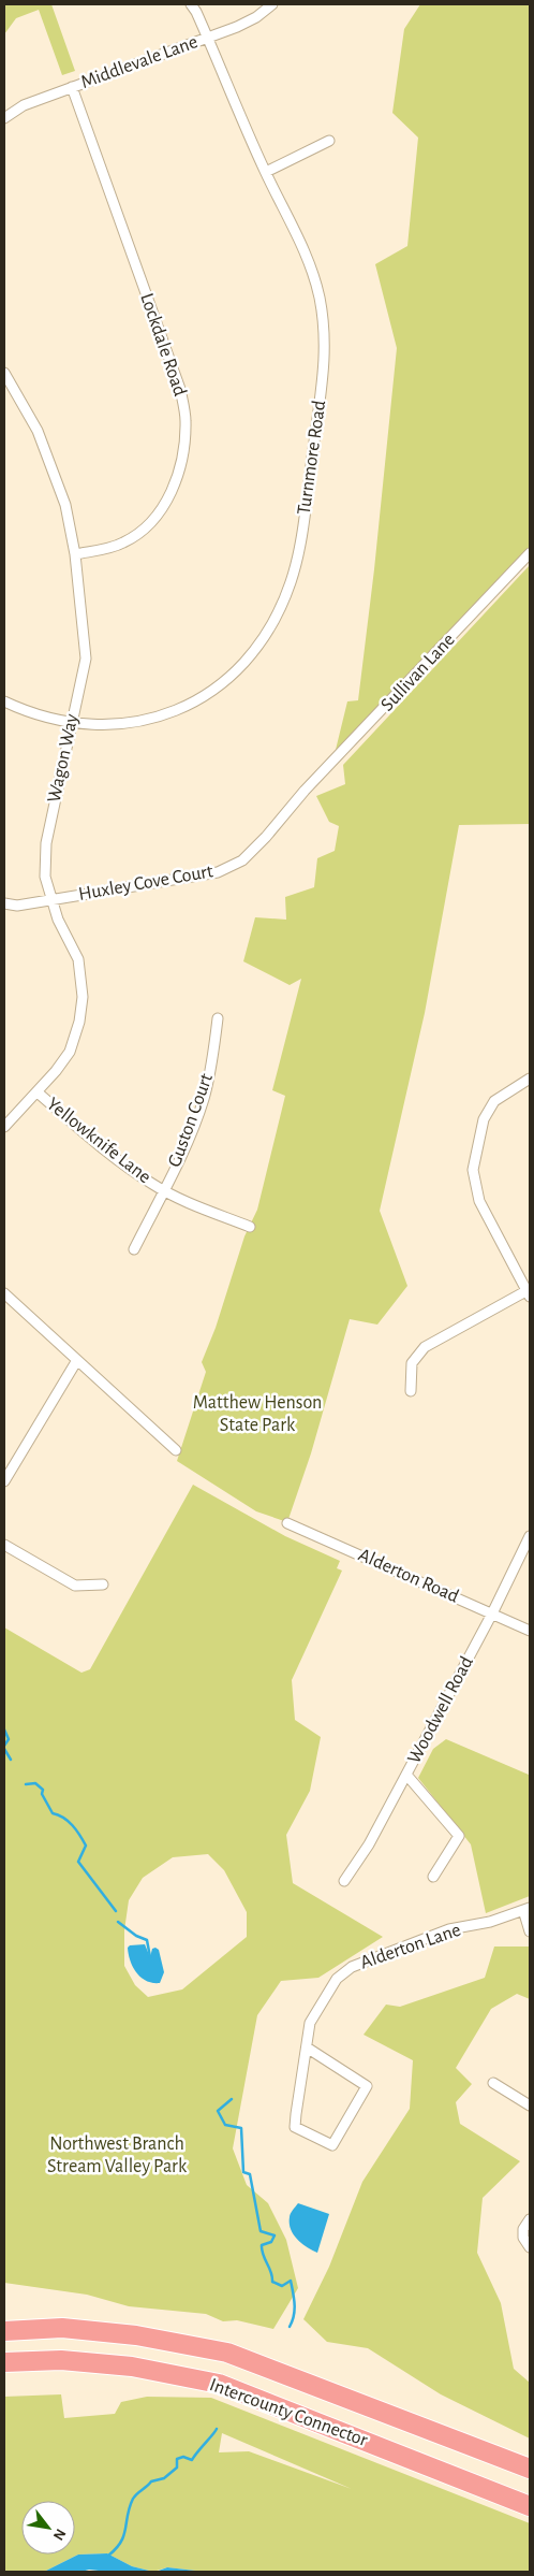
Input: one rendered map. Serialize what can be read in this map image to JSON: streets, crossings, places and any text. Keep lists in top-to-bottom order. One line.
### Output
{"streets":{"highway":["Intercounty Connector"],"street":["Middlevale Lane","Lockdale Road","Turnmore Road","Sullivan Lane","Wagon Way","Huxley Cove Court","Guston Court","Yellowknife Lane","Alderton Road","Woodwell Road","Alderton Lane"]},"crossings":[["Middlevale Lane","Lockdale Road"],["Middlevale Lane","Turnmore Road"],["Lockdale Road","Wagon Way"],["Turnmore Road","Wagon Way"],["Sullivan Lane","Huxley Cove Court"],["Wagon Way","Huxley Cove Court"],["Wagon Way","Yellowknife Lane"],["Guston Court","Yellowknife Lane"],["Alderton Road","Woodwell Road"]],"parks":["Matthew Henson State Park","Northwest Branch Stream Valley Park"],"north":"bottom right"}
